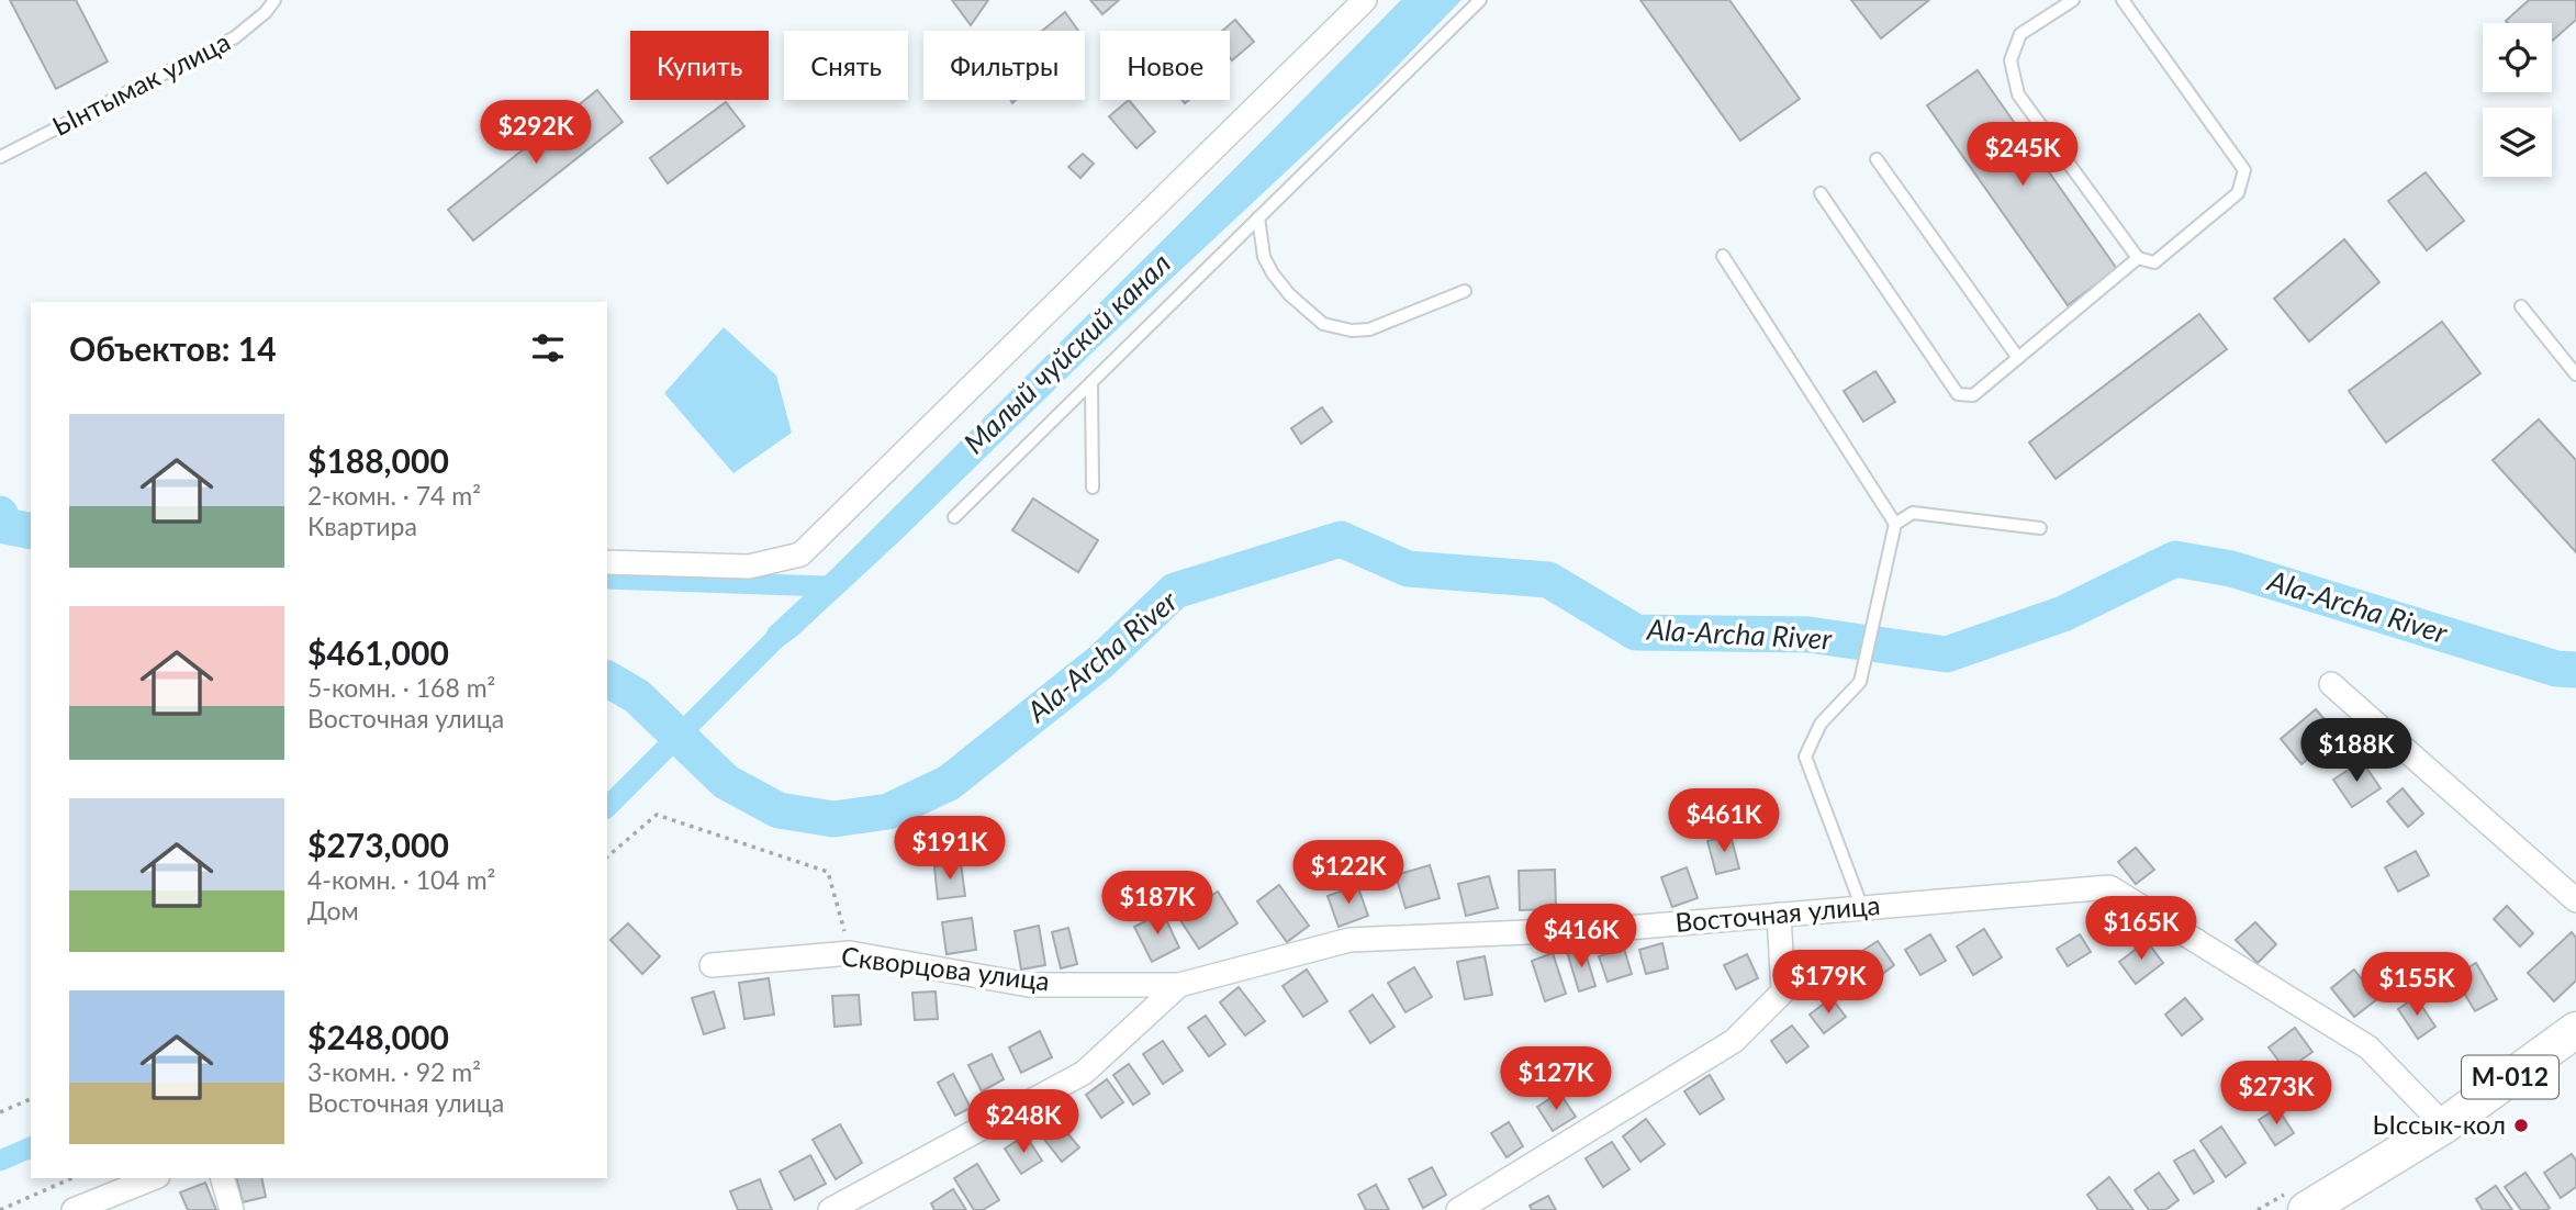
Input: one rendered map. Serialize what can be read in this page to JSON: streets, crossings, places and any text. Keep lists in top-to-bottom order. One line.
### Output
{"streets":{"main road":["М-012"],"street":["Восточная улица","Скворцова улица"],"lane":["Ынтымак улица"]},"crossings":[["Восточная улица","Скворцова улица"],["Восточная улица","М-012"]],"water":["Малый чуйский канал","Ala-Archa River"],"places":["Ыссык-кол"],"page":{"chip":["Купить","Снять","Фильтры","Новое"],"price":["$292K","$245K","$188K","$461K","$191K","$122K","$187K","$165K","$416K","$179K","$155K","$127K","$273K","$248K"],"heading":"Объектов: 14","list":[{"name":"$188,000","note":"2-комн. · 74 m² · Квартира"},{"name":"$461,000","note":"5-комн. · 168 m² · Восточная улица"},{"name":"$273,000","note":"4-комн. · 104 m² · Дом"},{"name":"$248,000","note":"3-комн. · 92 m² · Восточная улица"}]}}
